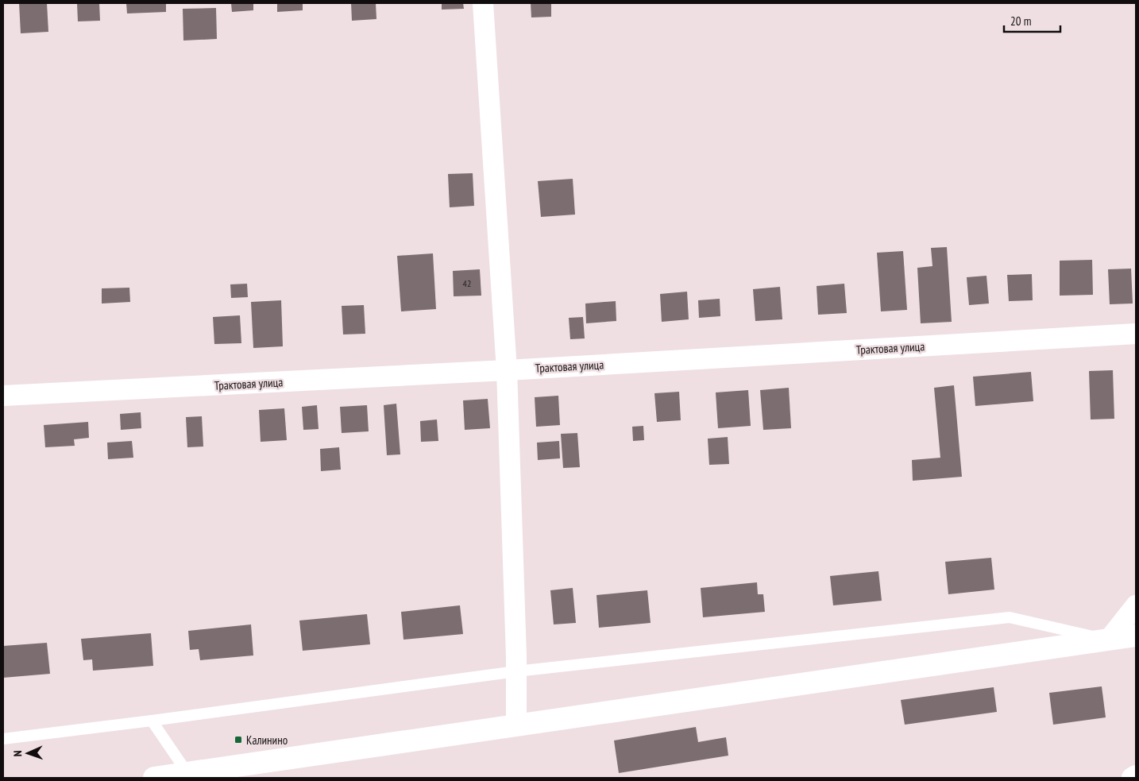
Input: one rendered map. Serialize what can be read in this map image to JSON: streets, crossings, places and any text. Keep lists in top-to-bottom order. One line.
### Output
{"streets":{"street":["Трактовая улица"]},"places":{"transit":["Калинино"]},"house_numbers":["42"],"scale_bar":"20 m","north":"left"}
